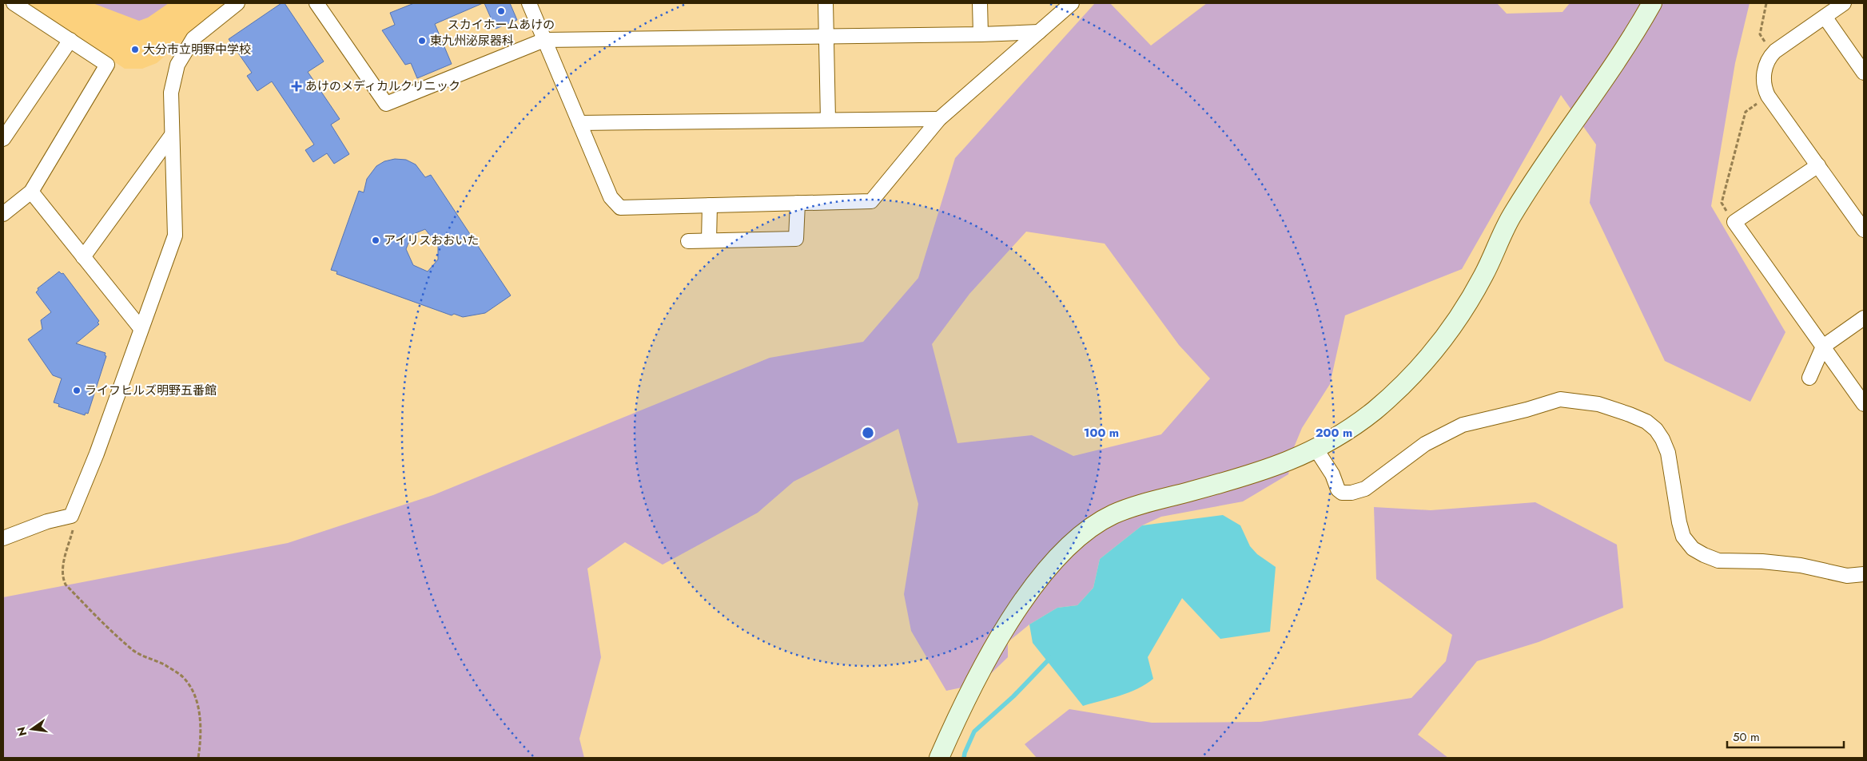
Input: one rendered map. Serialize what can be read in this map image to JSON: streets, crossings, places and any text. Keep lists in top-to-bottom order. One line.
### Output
{"places":{"other":["スカイホームあけの","東九州泌尿器科","大分市立明野中学校","アイリスおおいた","ライフヒルズ明野五番館"],"health":["あけのメディカルクリニック"]},"scale_bar":"50 m","north":"left","rings":["100 m","200 m"]}
